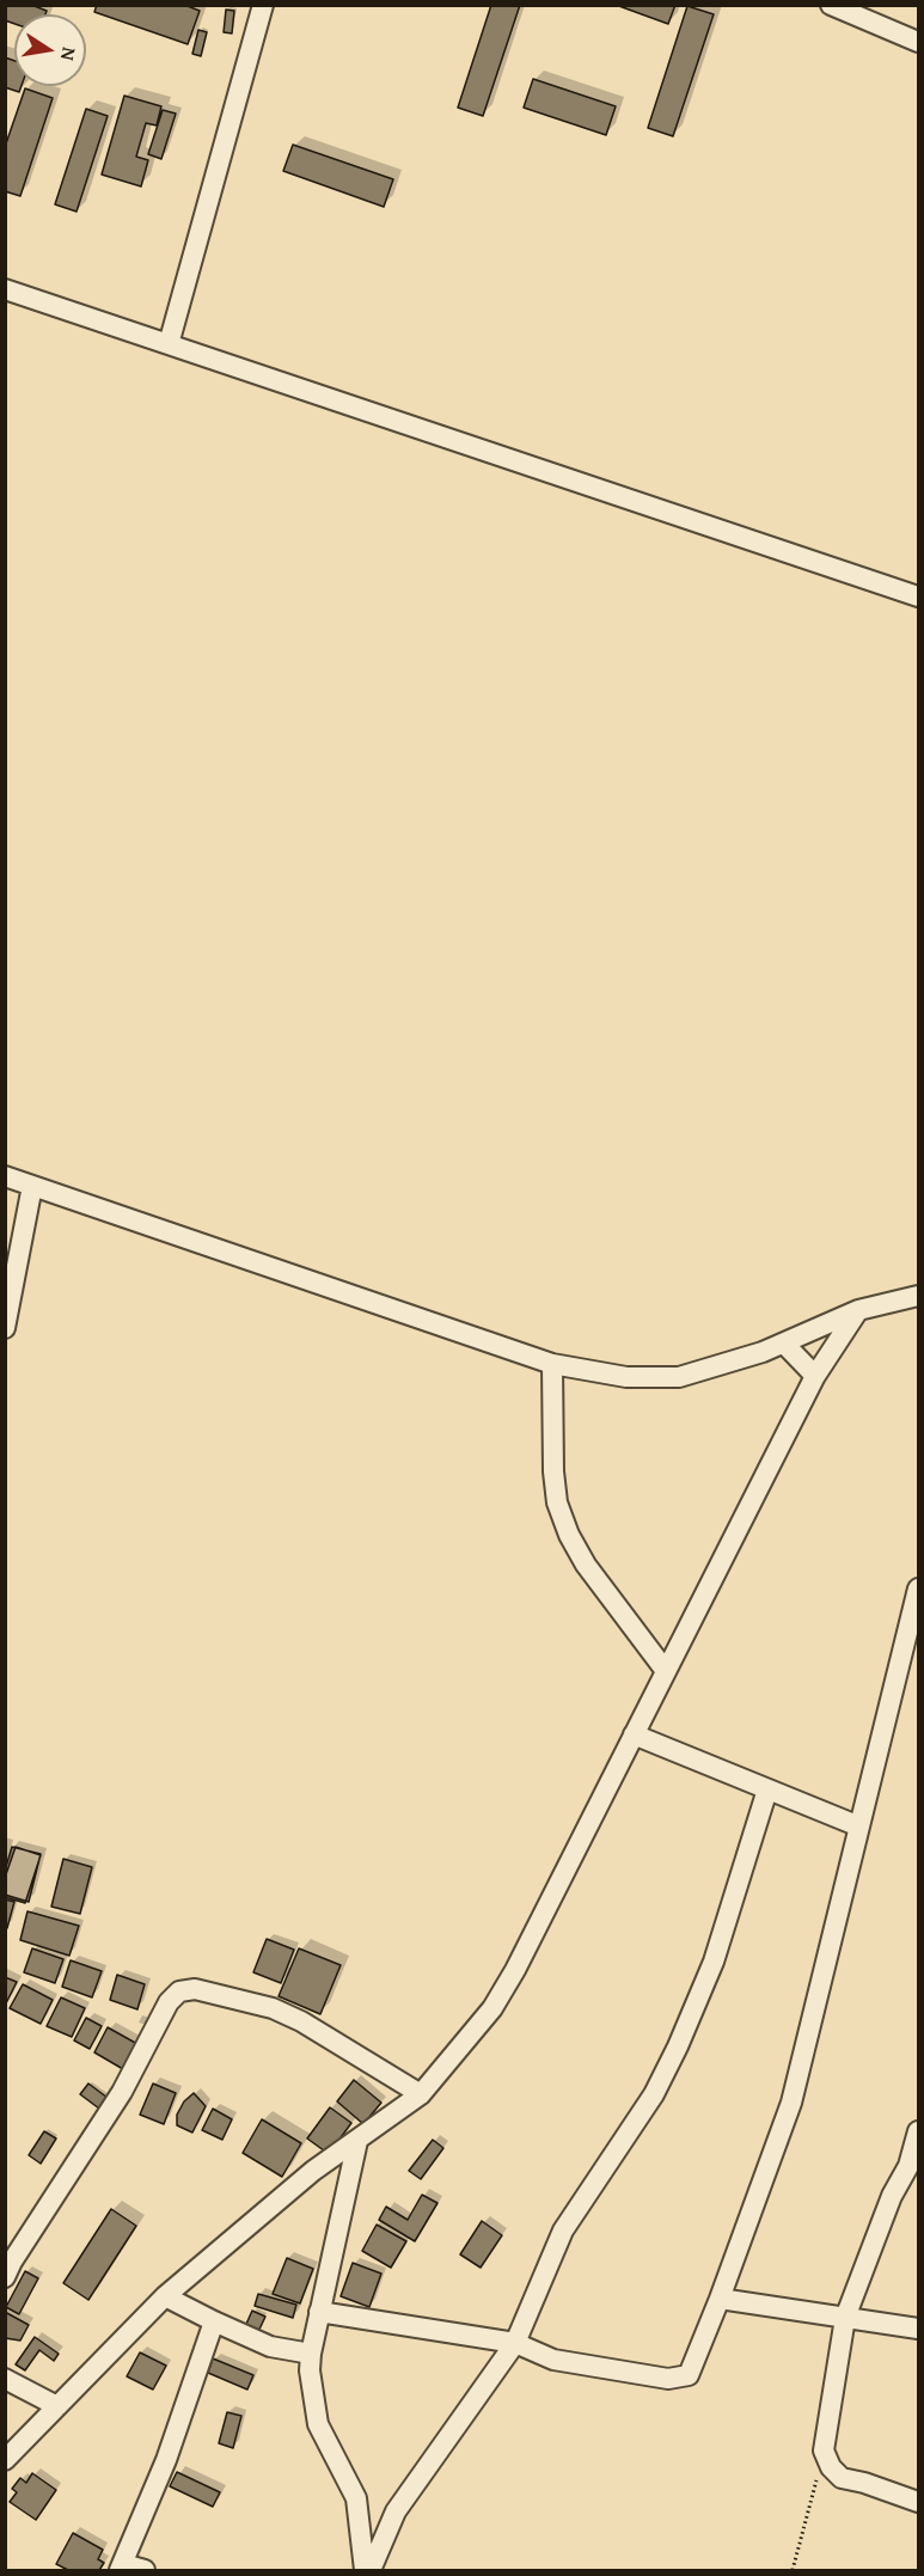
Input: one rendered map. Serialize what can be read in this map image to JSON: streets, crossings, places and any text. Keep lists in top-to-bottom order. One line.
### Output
{"north":"right"}
